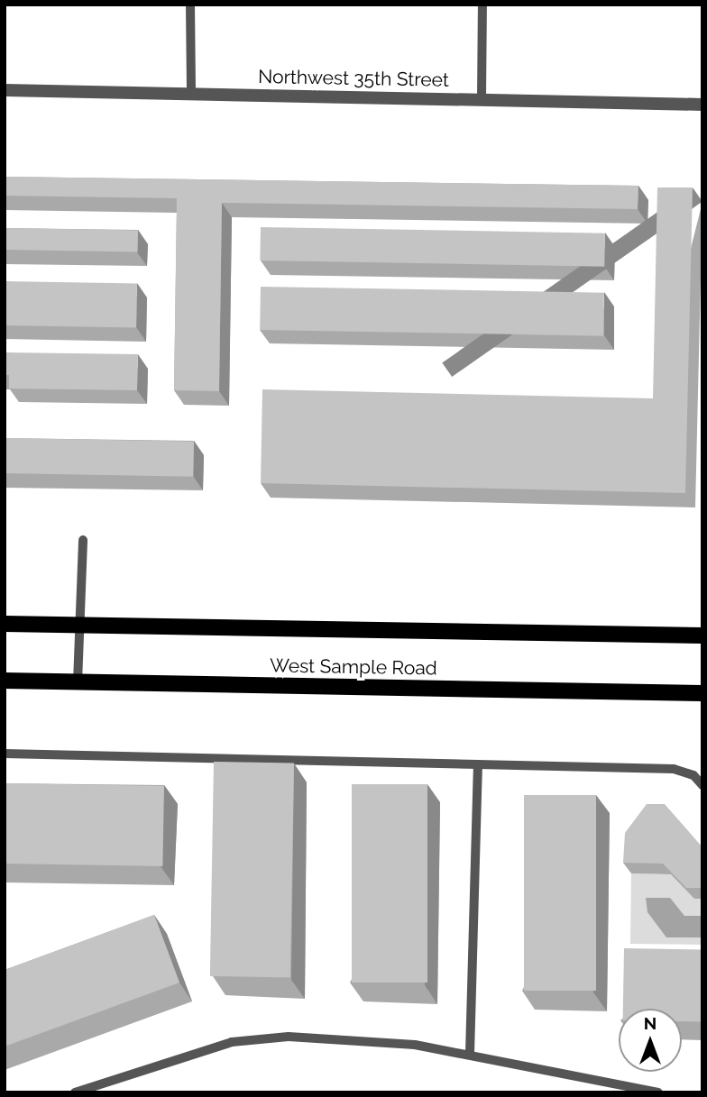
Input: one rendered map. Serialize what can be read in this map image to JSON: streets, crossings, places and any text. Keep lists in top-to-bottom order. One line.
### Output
{"streets":{"main road":["West Sample Road"],"street":["Northwest 35th Street"]},"north":"top"}
